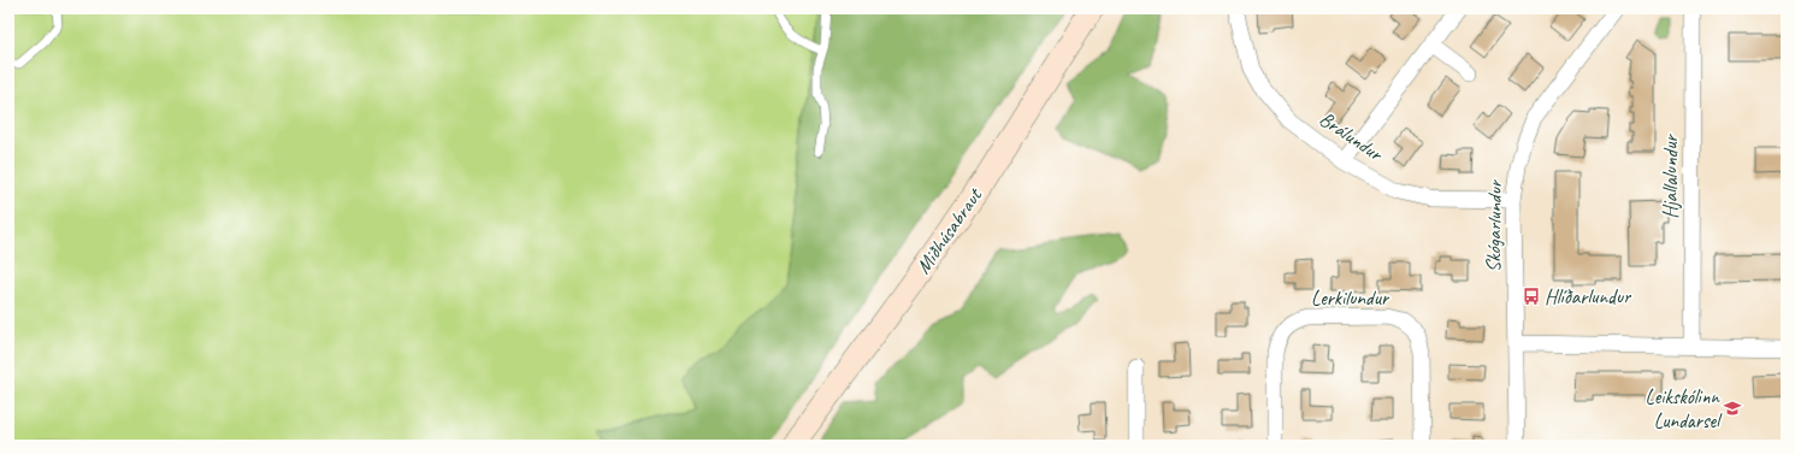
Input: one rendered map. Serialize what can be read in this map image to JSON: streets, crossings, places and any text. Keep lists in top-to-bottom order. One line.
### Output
{"streets":{"street":["Brálundur","Hjallalundur","Skógarlundur","Miðhúsabraut","Lerkilundur"]},"crossings":[["Brálundur","Skógarlundur"]],"places":{"bus stop":["Hlíðarlundur"],"school or university":["Leikskólinn Lundarsel"]}}
